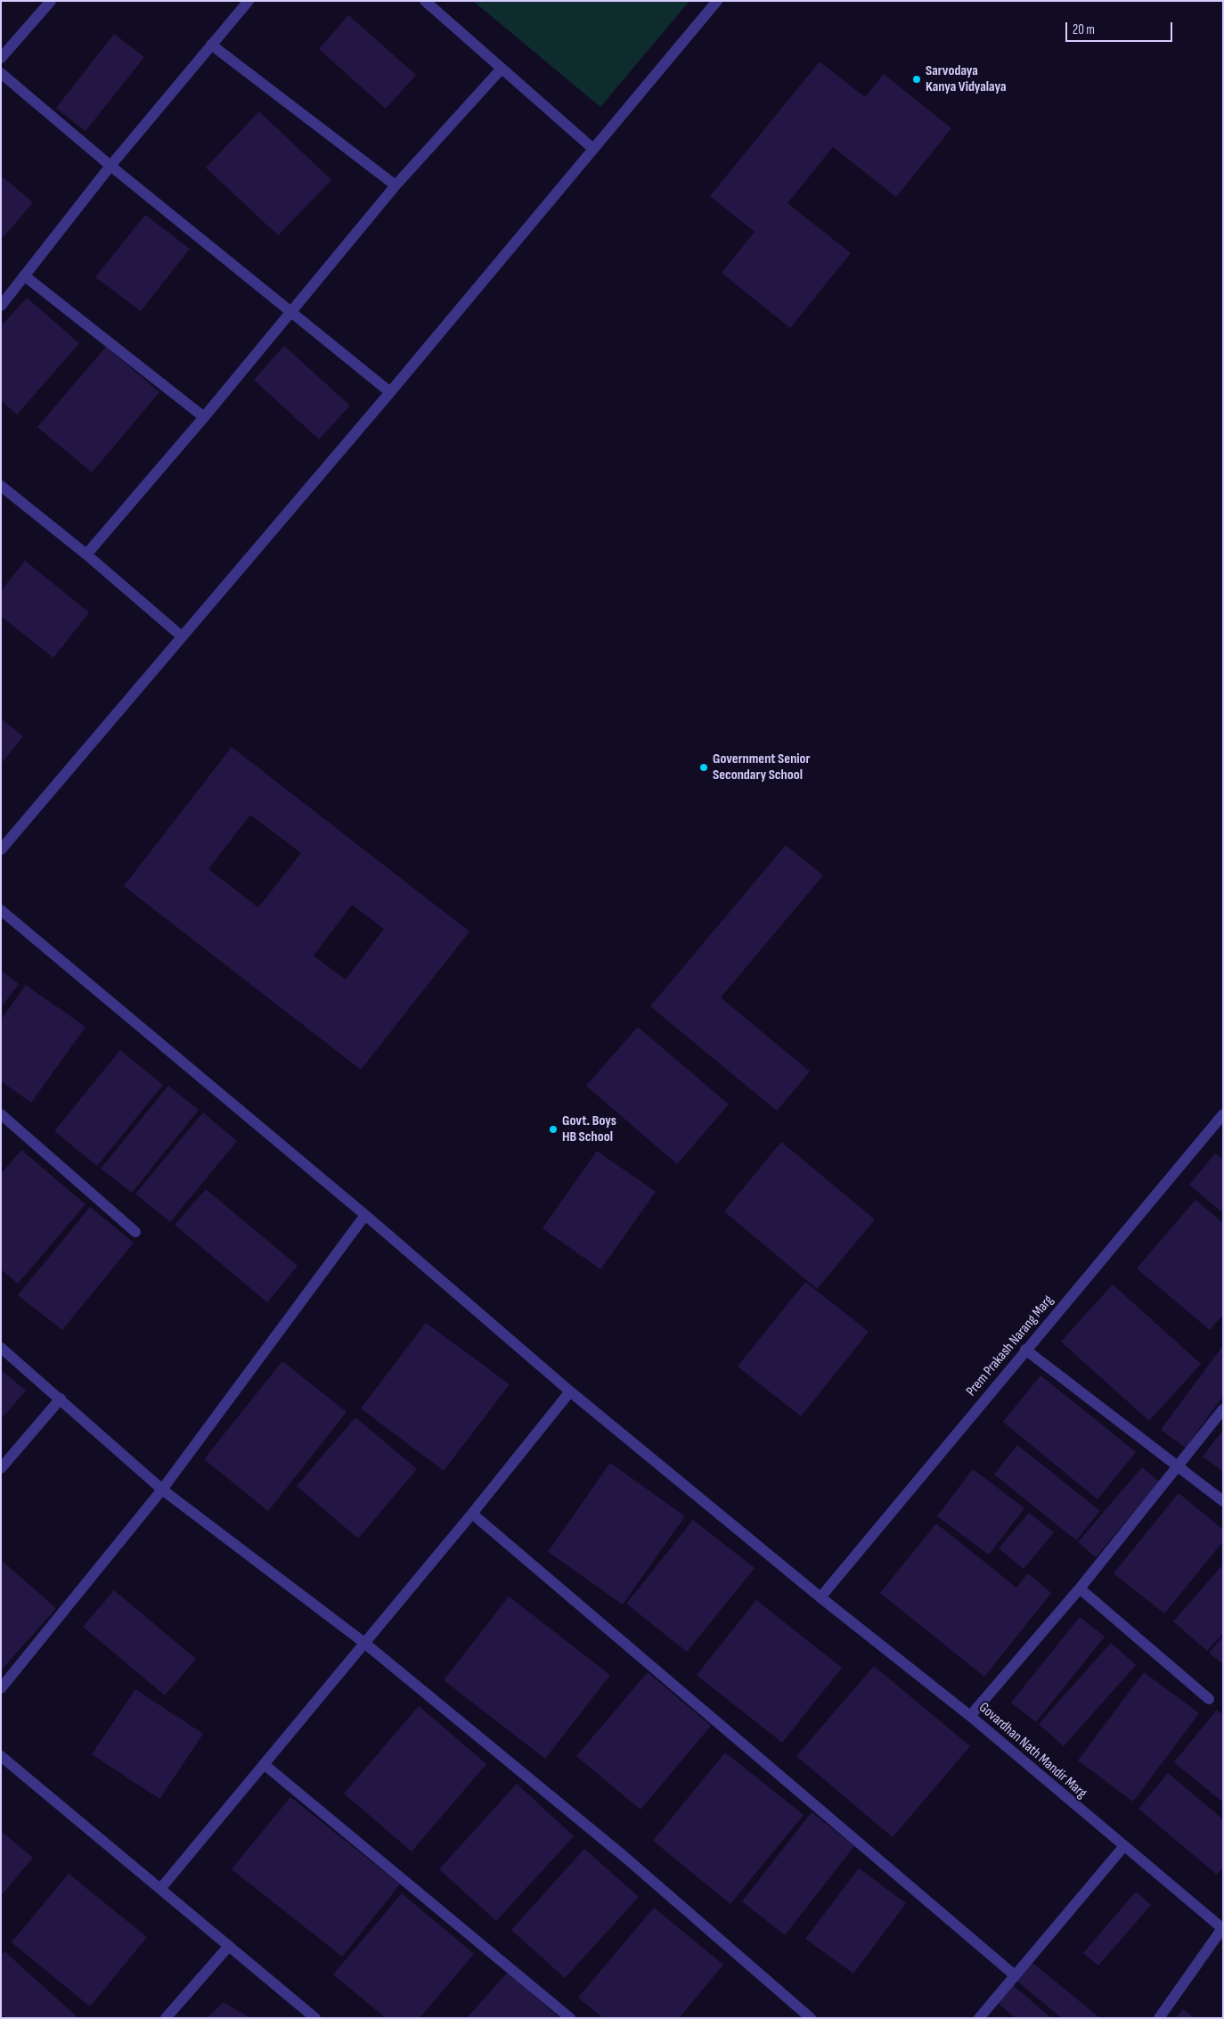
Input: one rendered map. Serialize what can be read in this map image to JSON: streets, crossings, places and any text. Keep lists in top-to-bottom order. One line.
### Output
{"streets":{"street":["Prem Prakash Narang Marg","Govardhan Nath Mandir Marg"]},"crossings":[["Prem Prakash Narang Marg","Govardhan Nath Mandir Marg"]],"places":["Sarvodaya Kanya Vidyalaya","Government Senior Secondary School","Govt. Boys HB School"],"scale_bar":"20 m"}
